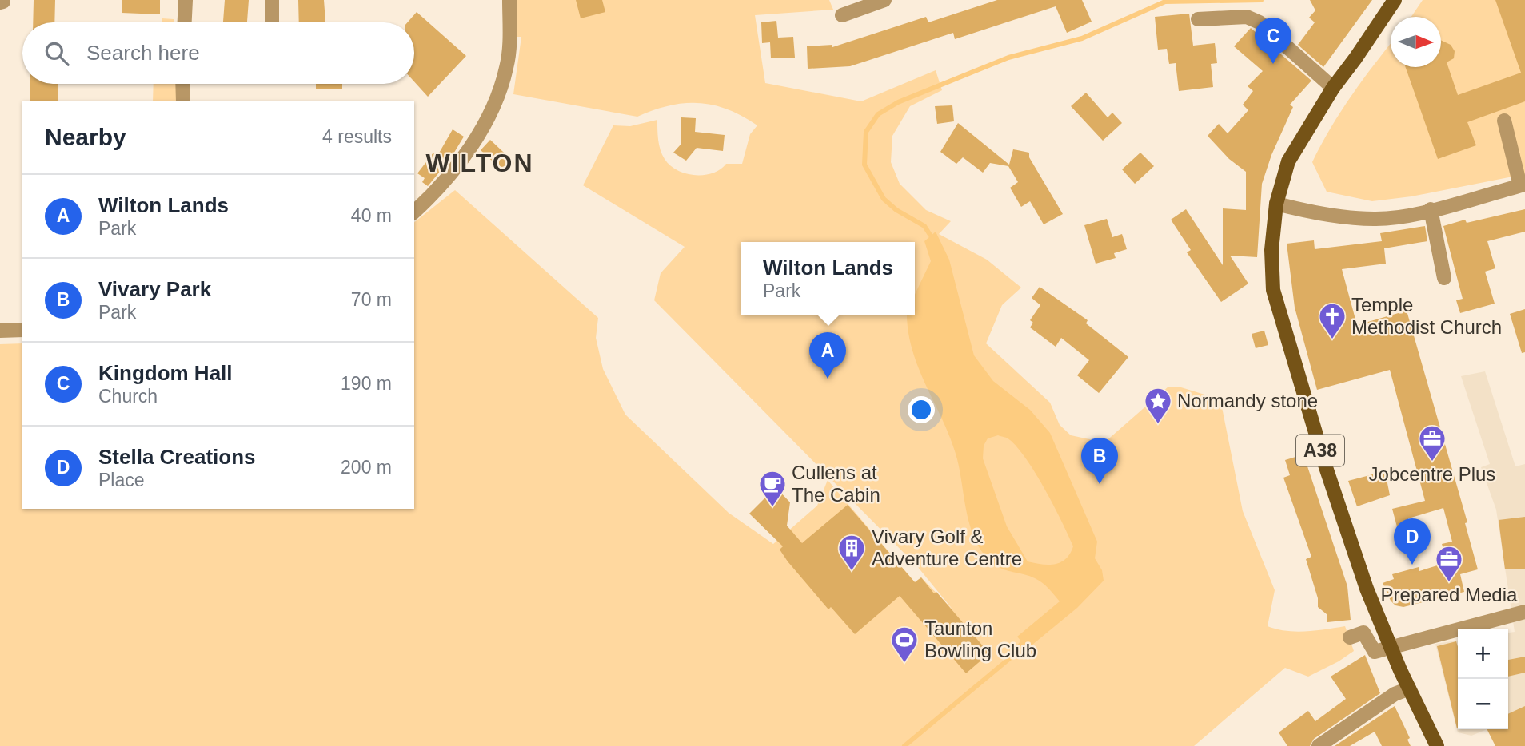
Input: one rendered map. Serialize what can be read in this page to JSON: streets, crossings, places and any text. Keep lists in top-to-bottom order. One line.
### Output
{"streets":{"main road":["A38"]},"districts":["WILTON"],"places":{"church":["Temple Methodist Church"],"place":["Normandy stone"],"office":["Jobcentre Plus","Prepared Media"],"cafe":["Cullens at The Cabin"],"building":["Vivary Golf & Adventure Centre"],"sports":["Taunton Bowling Club"]},"north":"right","page":{"pins":["C","A","B","D"],"search":"Search here","heading":["Nearby","4 results"],"list":[{"mark":"A","name":"Wilton Lands","note":"Park","value":"40 m"},{"mark":"B","name":"Vivary Park","note":"Park","value":"70 m"},{"mark":"C","name":"Kingdom Hall","note":"Church","value":"190 m"},{"mark":"D","name":"Stella Creations","note":"Place","value":"200 m"}],"popup":["Wilton Lands","Park"],"map_buttons":["+","−"]}}
